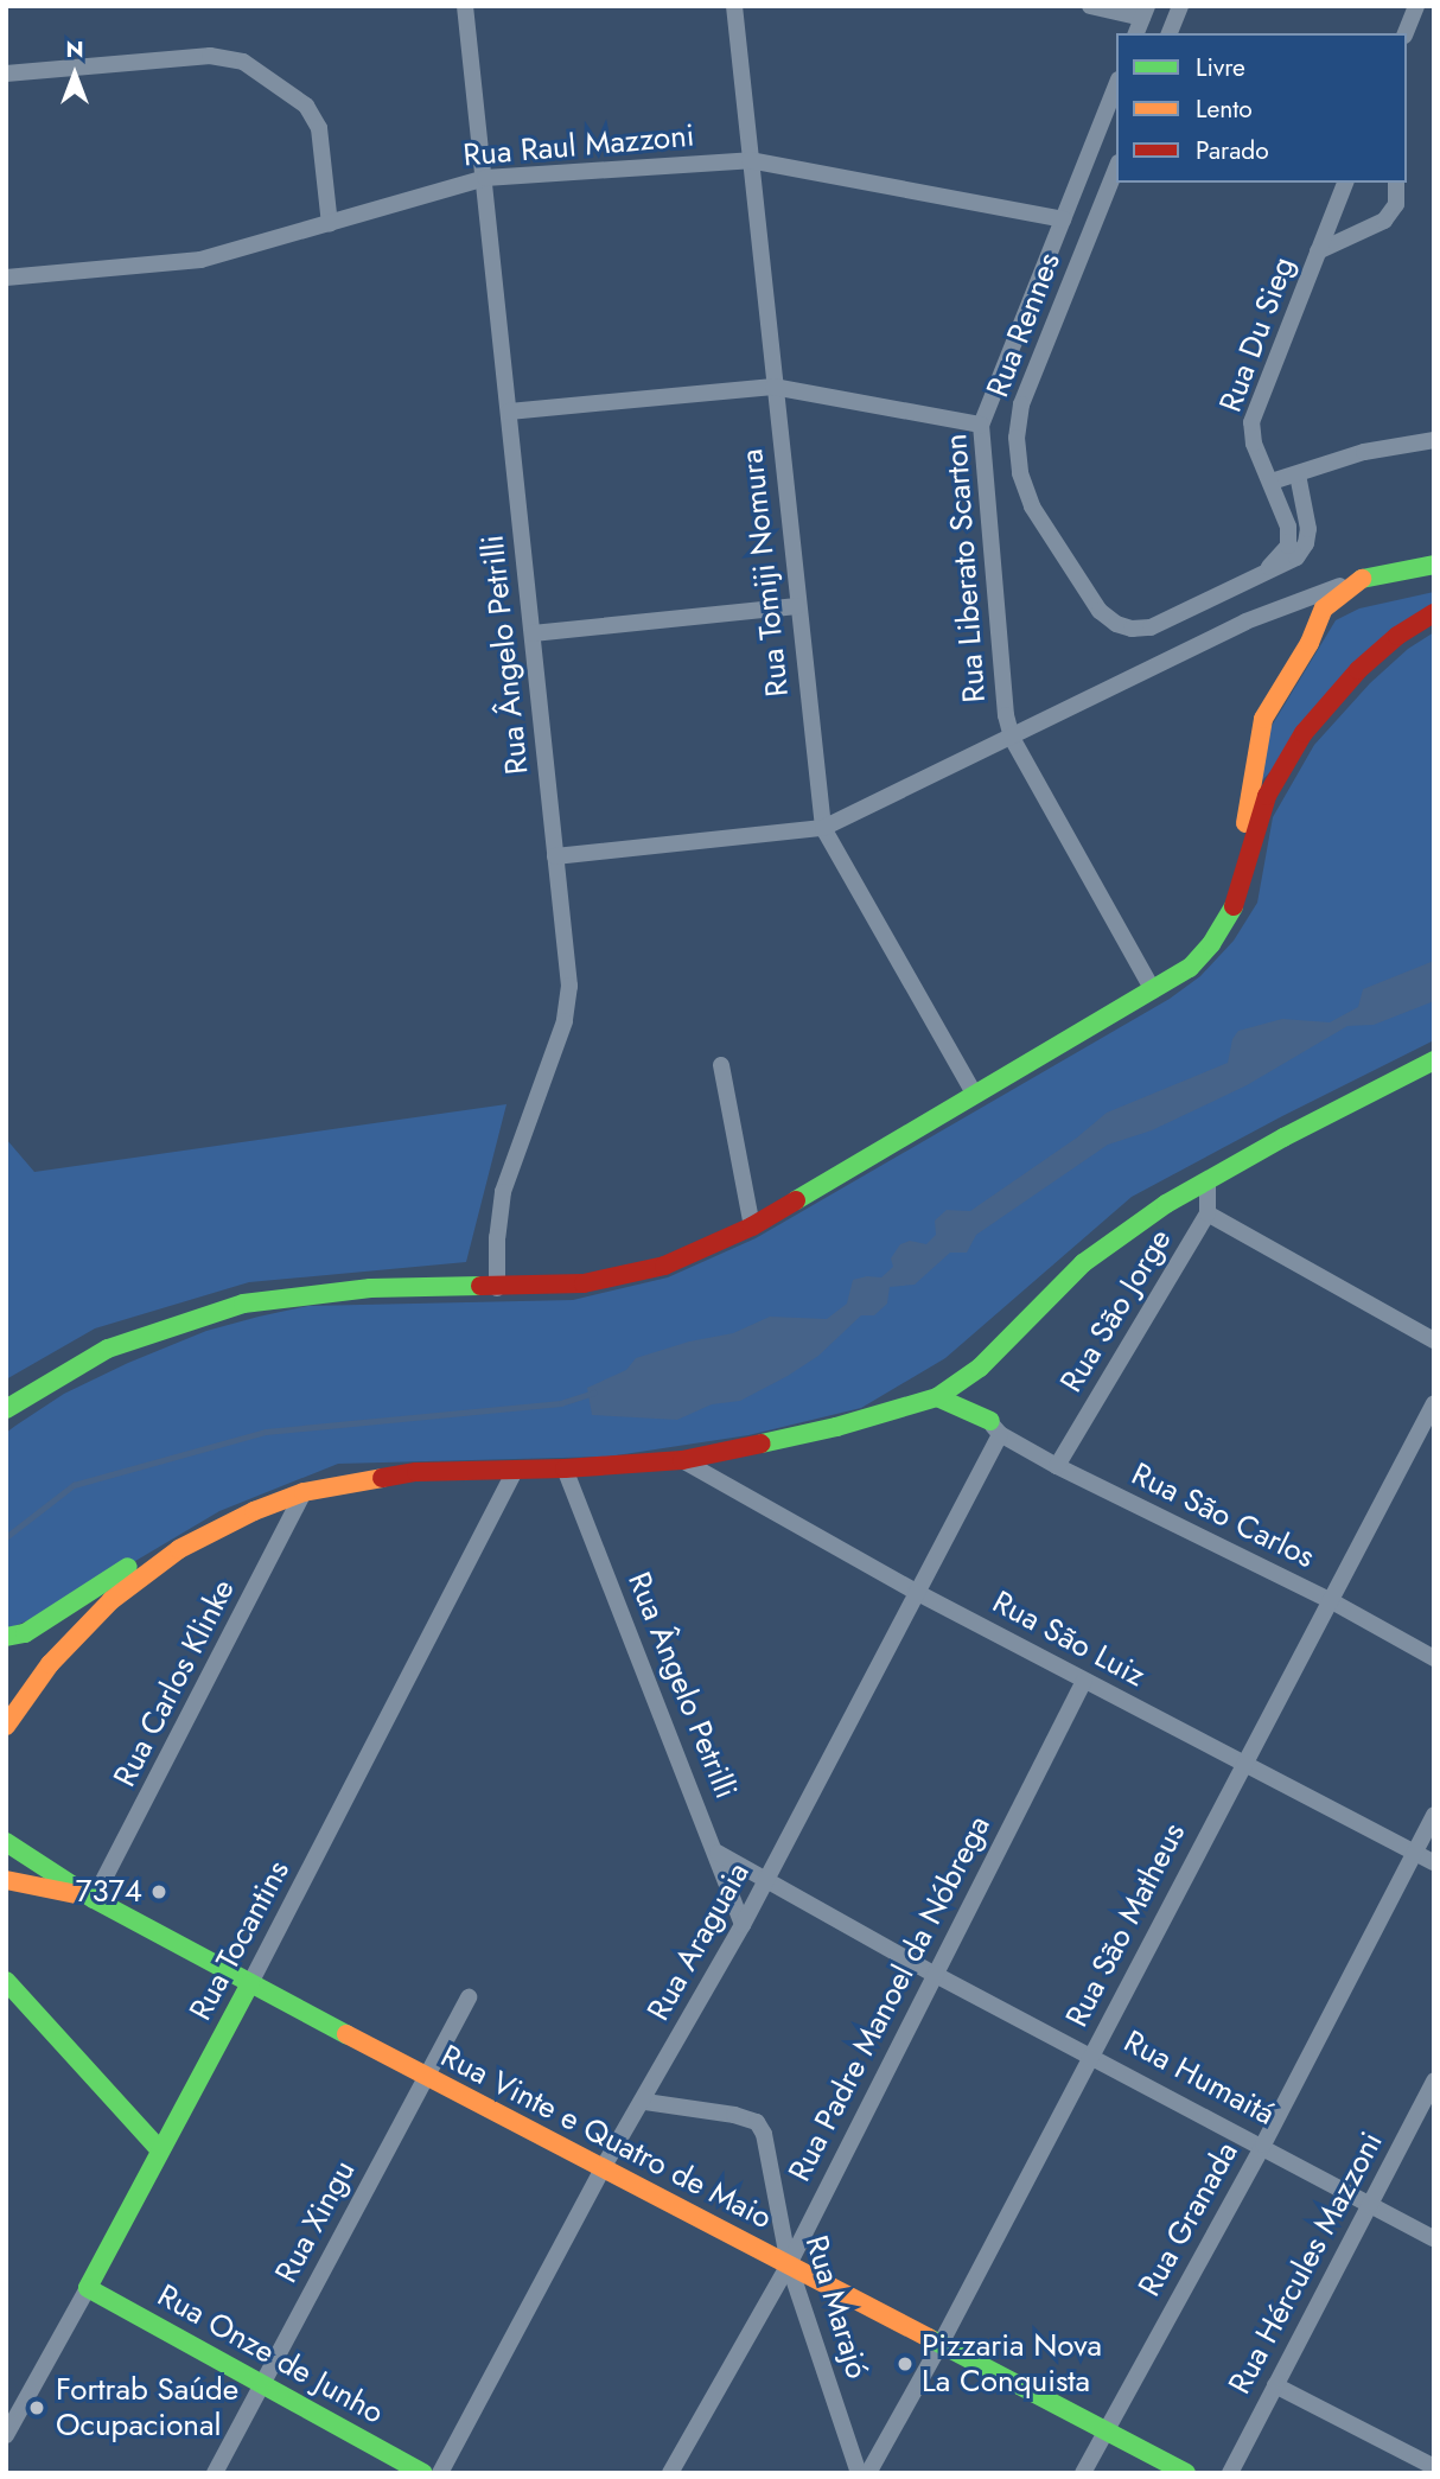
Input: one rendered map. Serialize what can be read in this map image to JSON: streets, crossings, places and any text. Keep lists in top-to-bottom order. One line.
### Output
{"streets":{"main road":["Rua Tocantins","Rua Vinte e Quatro de Maio","Rua Onze de Junho"],"street":["Rua Raul Mazzoni","Rua Rennes","Rua Du Sieg","Rua Liberato Scarton","Rua Tomiji Nomura","Rua Ângelo Petrilli","Rua São Jorge","Rua São Carlos","Rua São Luiz","Rua Carlos Klinke","Rua São Matheus","Rua Araguaia","Rua Padre Manoel da Nóbrega","Rua Humaitá","Rua Granada","Rua Xingu","Rua Hércules Mazzoni","Rua Marajó"]},"crossings":[["Rua Raul Mazzoni","Rua Liberato Scarton"],["Rua Raul Mazzoni","Rua Tomiji Nomura"],["Rua Raul Mazzoni","Rua Ângelo Petrilli"],["Rua Rennes","Rua Du Sieg"],["Rua Ângelo Petrilli","Rua Araguaia"],["Rua Ângelo Petrilli","Rua Humaitá"],["Rua São Jorge","Rua São Carlos"],["Rua São Carlos","Rua São Matheus"],["Rua São Carlos","Rua Araguaia"],["Rua São Luiz","Rua São Matheus"],["Rua São Luiz","Rua Araguaia"],["Rua São Luiz","Rua Padre Manoel da Nóbrega"],["Rua São Luiz","Rua Granada"],["Rua Carlos Klinke","Rua Vinte e Quatro de Maio"],["Rua São Matheus","Rua Humaitá"],["Rua São Matheus","Rua Vinte e Quatro de Maio"],["Rua Tocantins","Rua Vinte e Quatro de Maio"],["Rua Tocantins","Rua Onze de Junho"],["Rua Araguaia","Rua Humaitá"],["Rua Araguaia","Rua Vinte e Quatro de Maio"],["Rua Araguaia","Rua Marajó"],["Rua Padre Manoel da Nóbrega","Rua Humaitá"],["Rua Padre Manoel da Nóbrega","Rua Vinte e Quatro de Maio"],["Rua Padre Manoel da Nóbrega","Rua Marajó"],["Rua Humaitá","Rua Granada"],["Rua Humaitá","Rua Hércules Mazzoni"],["Rua Vinte e Quatro de Maio","Rua Granada"],["Rua Vinte e Quatro de Maio","Rua Xingu"],["Rua Vinte e Quatro de Maio","Rua Marajó"],["Rua Xingu","Rua Onze de Junho"]],"places":["7374","Pizzaria Nova La Conquista","Fortrab Saúde Ocupacional"],"legend":["Livre","Lento","Parado"],"north":"top"}
